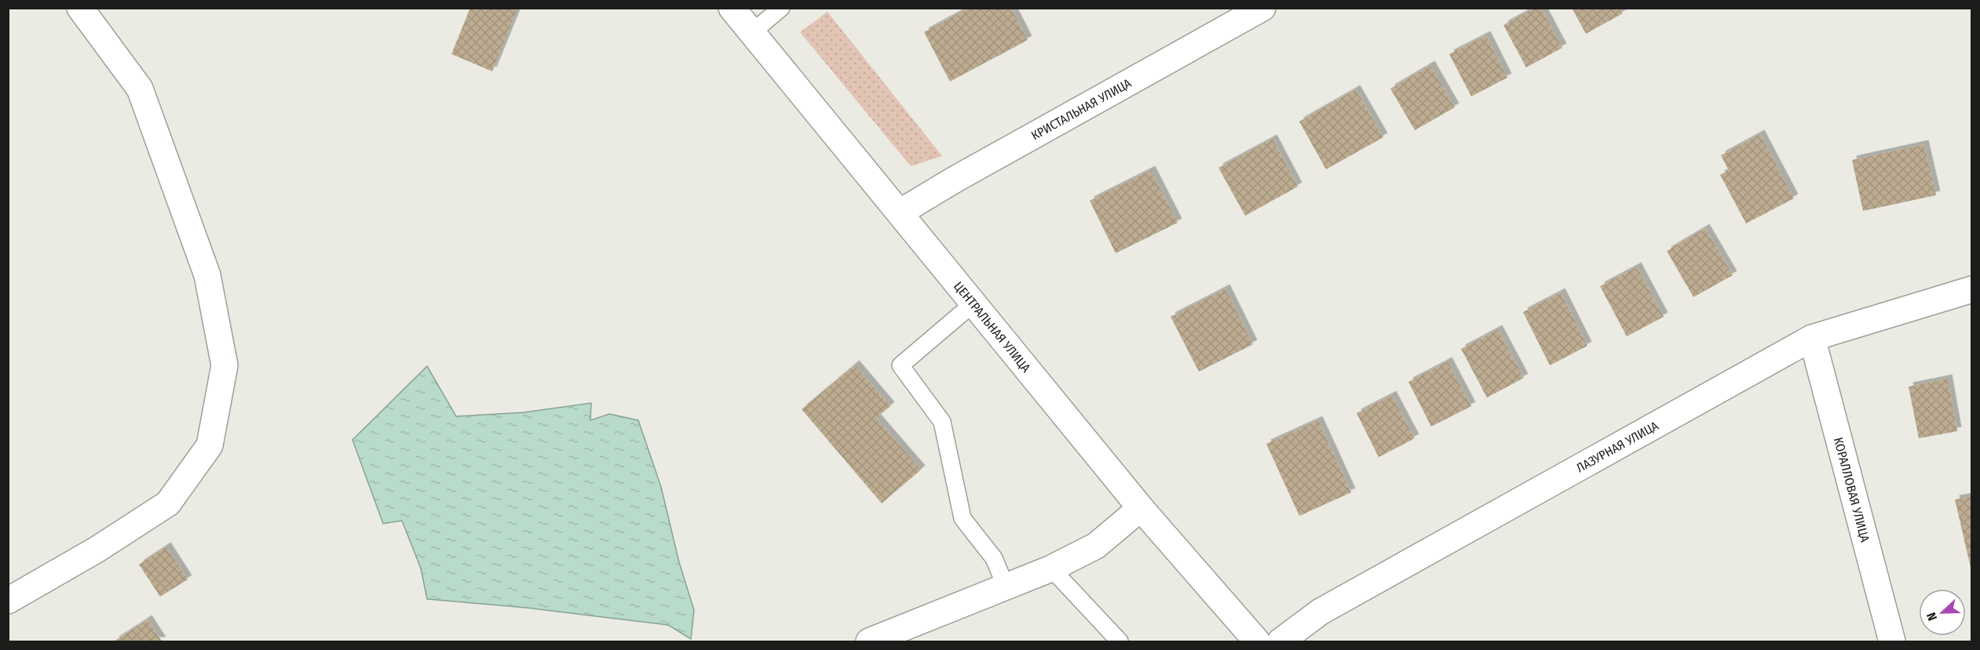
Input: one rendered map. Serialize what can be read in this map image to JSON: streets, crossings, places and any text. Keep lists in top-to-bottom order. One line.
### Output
{"streets":{"street":["КРИСТАЛЬНАЯ УЛИЦА","ЦЕНТРАЛЬНАЯ УЛИЦА","ЛАЗУРНАЯ УЛИЦА","КОРАЛЛОВАЯ УЛИЦА"]},"crossings":[["КРИСТАЛЬНАЯ УЛИЦА","ЦЕНТРАЛЬНАЯ УЛИЦА"],["ЛАЗУРНАЯ УЛИЦА","КОРАЛЛОВАЯ УЛИЦА"]],"north":"left"}
